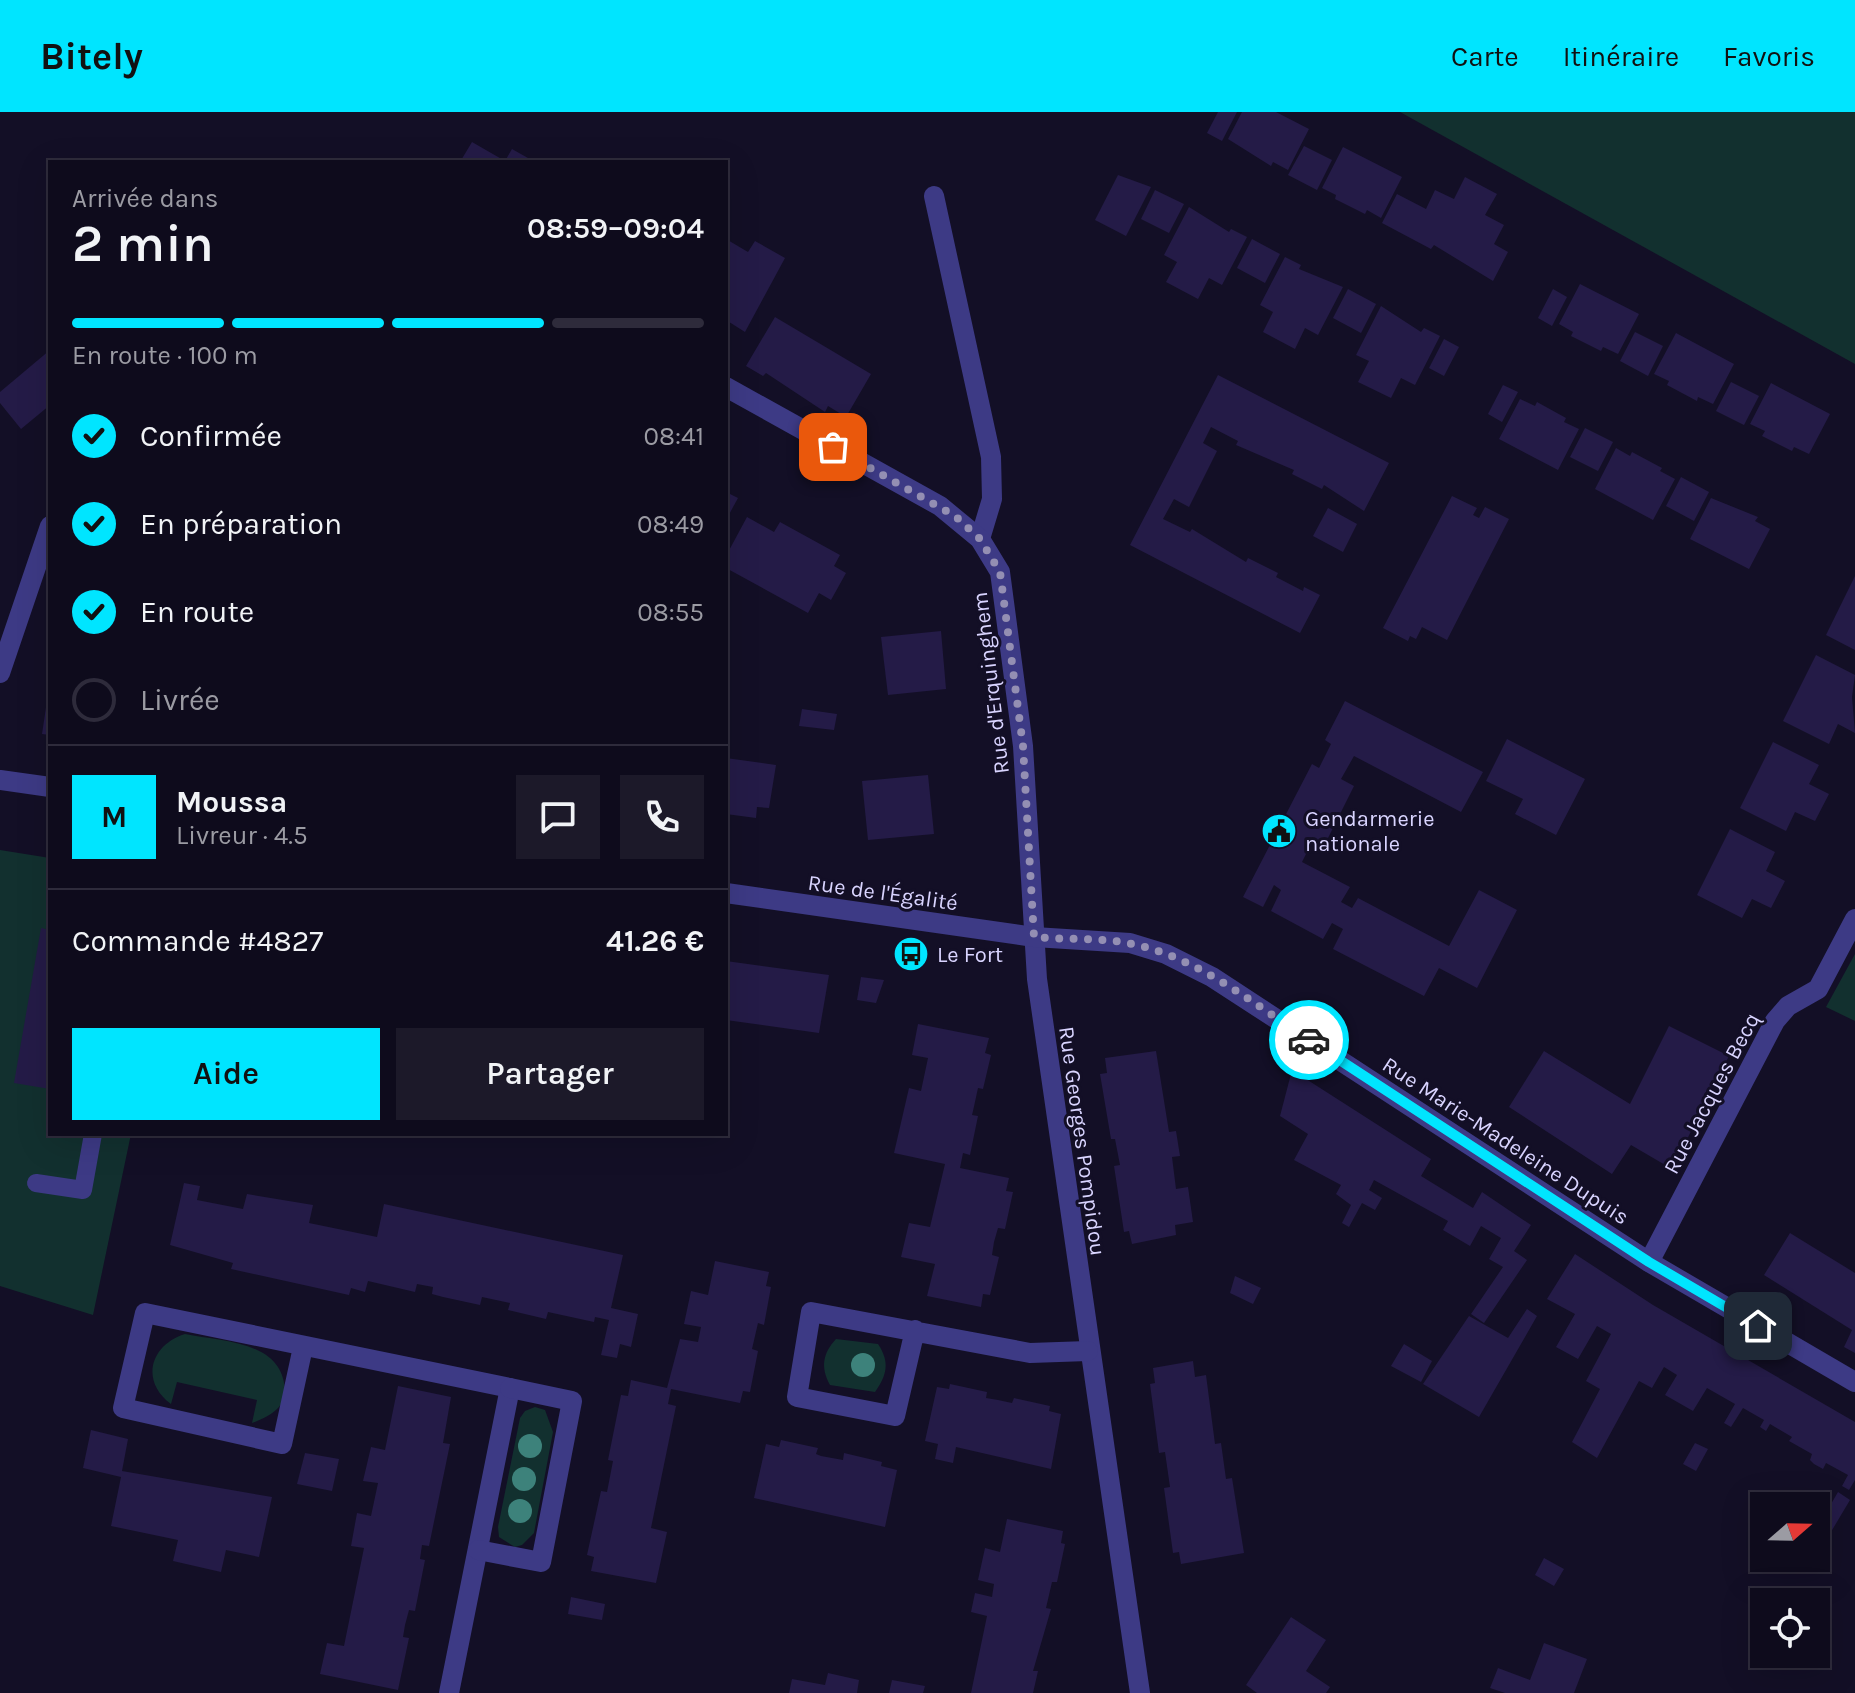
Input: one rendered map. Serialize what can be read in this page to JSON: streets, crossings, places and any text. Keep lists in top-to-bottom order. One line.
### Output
{"streets":{"street":["Rue d'Erquinghem","Rue de l'Égalité","Rue Jacques Becq","Rue Marie-Madeleine Dupuis","Rue Georges Pompidou"]},"crossings":[["Rue d'Erquinghem","Rue de l'Égalité"],["Rue d'Erquinghem","Rue Marie-Madeleine Dupuis"],["Rue d'Erquinghem","Rue Georges Pompidou"],["Rue de l'Égalité","Rue Marie-Madeleine Dupuis"],["Rue de l'Égalité","Rue Georges Pompidou"],["Rue Jacques Becq","Rue Marie-Madeleine Dupuis"],["Rue Marie-Madeleine Dupuis","Rue Georges Pompidou"]],"places":{"public building":["Gendarmerie nationale"],"bus stop":["Le Fort"]},"north":"right","page":{"header":"Bitely","nav":["Carte","Itinéraire","Favoris"],"heading":["2 min","Arrivée dans","08:59–09:04"],"panel":["Moussa","Livreur · 4.5","Commande #4827","41.26 €"],"bar":"En route · 100 m","list":[["Confirmée","08:41"],["En préparation","08:49"],["En route","08:55"],"Livrée"],"round":"M","buttons":["Aide","Partager"]}}
